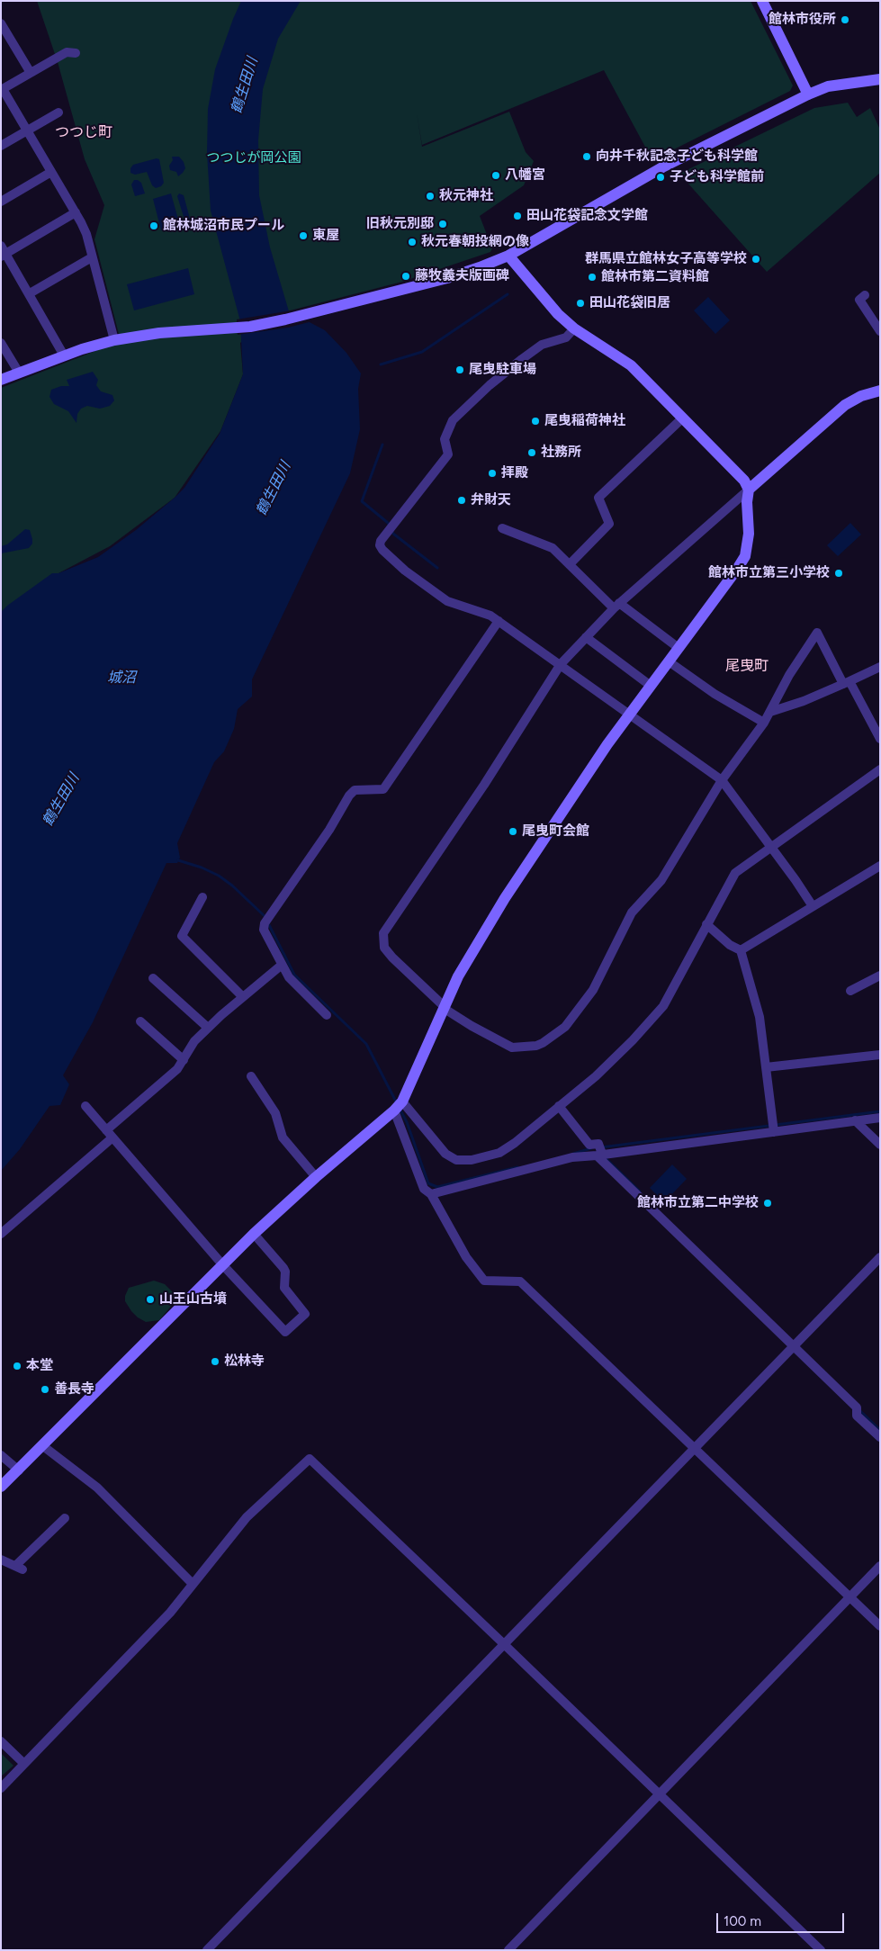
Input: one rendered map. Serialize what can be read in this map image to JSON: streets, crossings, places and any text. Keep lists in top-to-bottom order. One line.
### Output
{"districts":["つつじ町","尾曳町"],"water":["鶴生田川","城沼"],"parks":["つつじが岡公園"],"places":["館林市役所","向井千秋記念子ども科学館","八幡宮","子ども科学館前","秋元神社","田山花袋記念文学館","旧秋元別邸","館林城沼市民プール","東屋","秋元春朝投網の像","群馬県立館林女子高等学校","藤牧義夫版画碑","館林市第二資料館","田山花袋旧居","尾曳駐車場","尾曳稲荷神社","社務所","拝殿","弁財天","館林市立第三小学校","尾曳町会館","館林市立第二中学校","山王山古墳","松林寺","本堂","善長寺"],"scale_bar":"100 m"}
